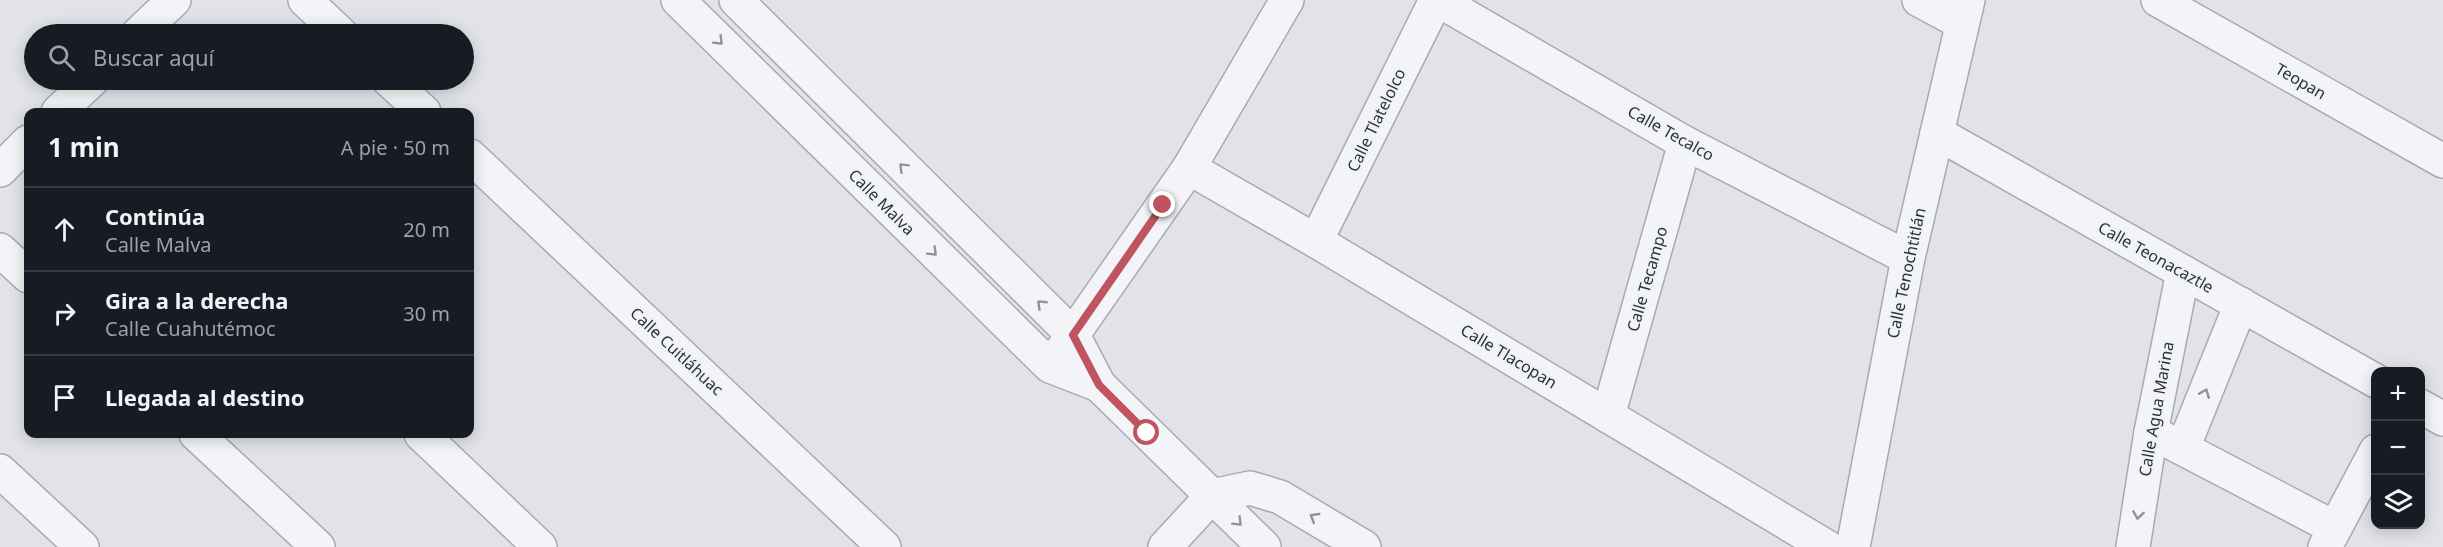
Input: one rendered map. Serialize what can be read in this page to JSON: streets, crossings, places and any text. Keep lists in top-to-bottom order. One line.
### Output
{"streets":{"street":["Teopan","Calle Tlatelolco","Calle Tecalco","Calle Malva","Calle Teonacaztle","Calle Tenochtitlán","Calle Tecampo","Calle Cuitláhuac","Calle Tlacopan","Calle Agua Marina"]},"crossings":[["Calle Tlatelolco","Calle Tecalco"],["Calle Tlatelolco","Calle Tlacopan"],["Calle Tecalco","Calle Tenochtitlán"],["Calle Tecalco","Calle Tecampo"],["Calle Teonacaztle","Calle Tenochtitlán"],["Calle Teonacaztle","Calle Agua Marina"],["Calle Tecampo","Calle Tlacopan"]],"page":{"search":"Buscar aquí","heading":["1 min","A pie · 50 m"],"list":[["Continúa","Calle Malva","20 m"],["Gira a la derecha","Calle Cuahutémoc","30 m"],"Llegada al destino"],"map_buttons":["+","−"]}}
